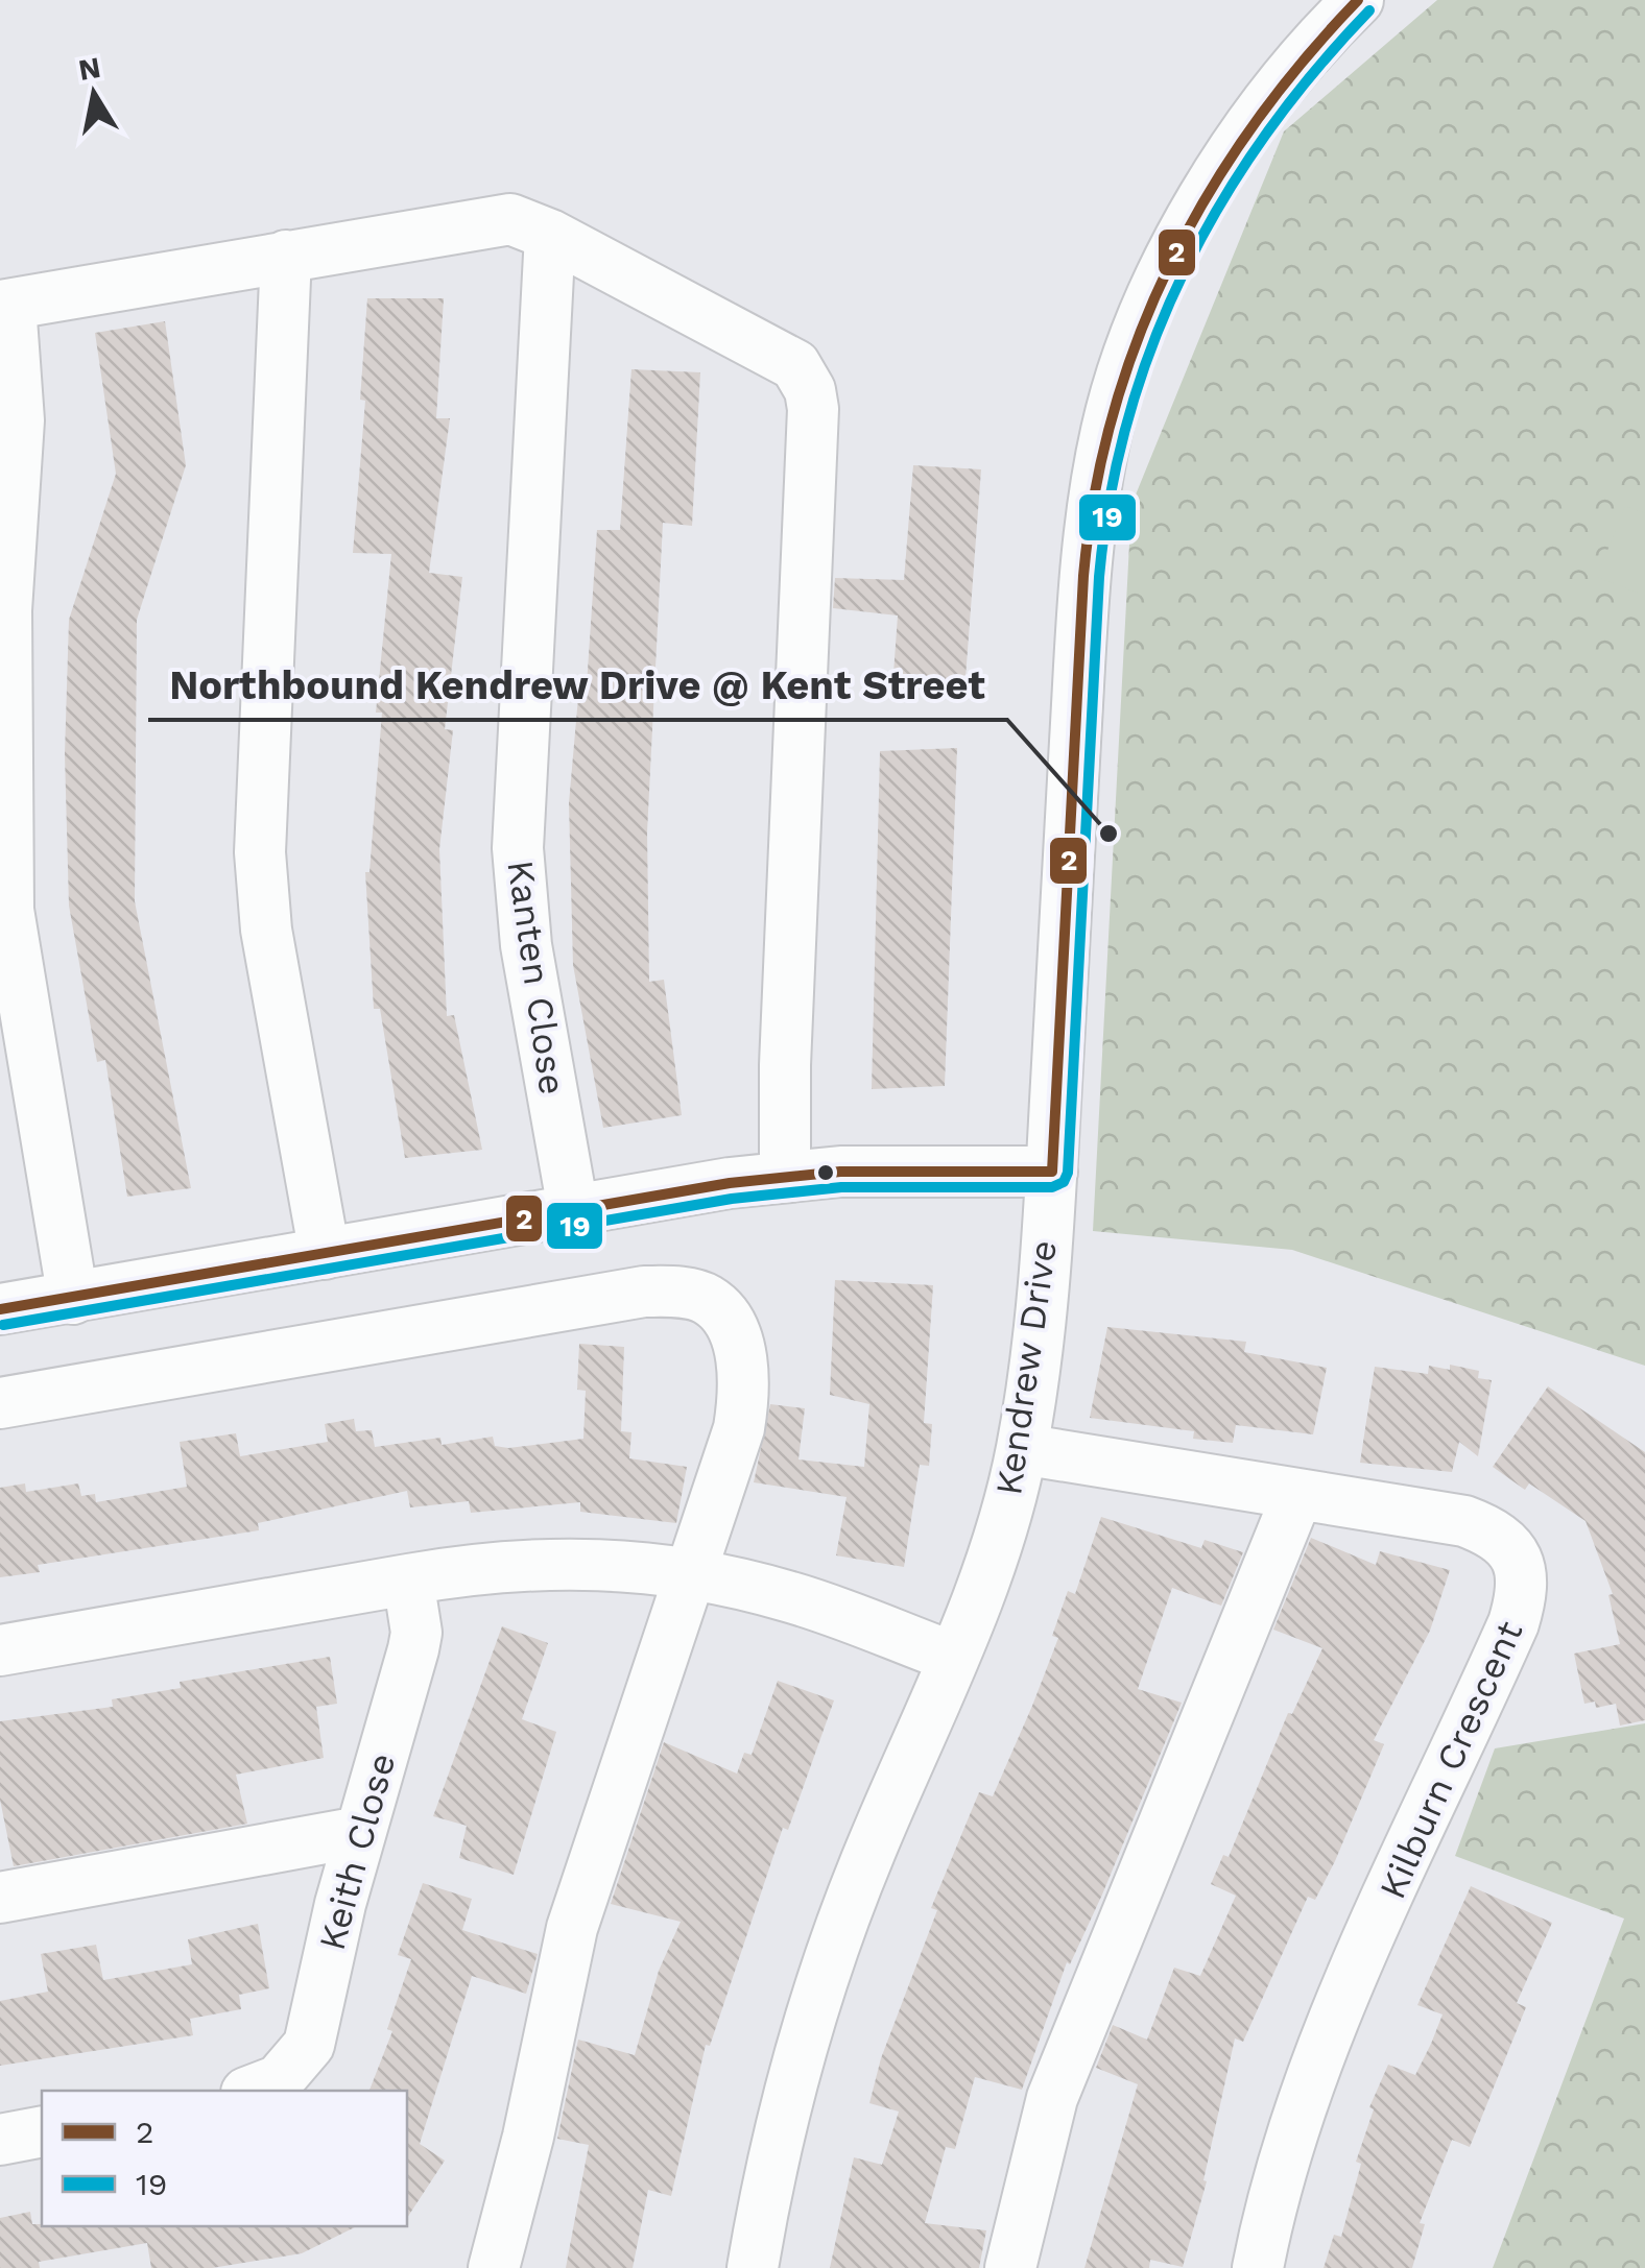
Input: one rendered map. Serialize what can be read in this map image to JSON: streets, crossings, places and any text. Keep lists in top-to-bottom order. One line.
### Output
{"streets":{"street":["Kanten Close","Kendrew Drive","Kilburn Crescent","Keith Close"]},"crossings":[["Kendrew Drive","Kilburn Crescent"]],"places":["Northbound Kendrew Drive @ Kent Street"],"lines":["transit line 2","transit line 19"],"legend":["2","19"],"north":"top"}
